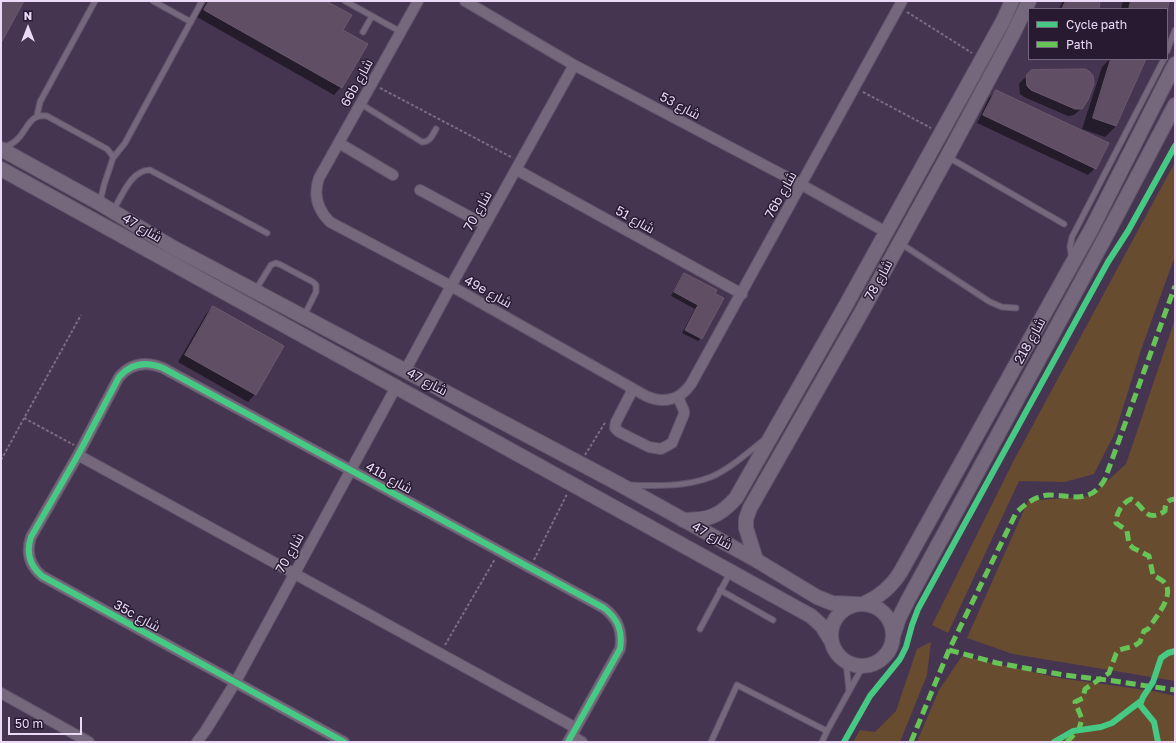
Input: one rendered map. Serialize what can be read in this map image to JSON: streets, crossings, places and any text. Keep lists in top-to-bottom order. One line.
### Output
{"streets":{"street":["66b شارع","شارع 53","76b شارع","شارع 70","شارع 51","شارع 47","شارع 78","49e شارع","شارع 218","41b شارع","35c شارع"]},"crossings":[["66b شارع","49e شارع"],["شارع 53","76b شارع"],["شارع 53","شارع 70"],["شارع 53","شارع 78"],["76b شارع","شارع 51"],["76b شارع","49e شارع"],["شارع 70","شارع 51"],["شارع 70","شارع 47"],["شارع 70","49e شارع"],["شارع 70","41b شارع"],["شارع 70","35c شارع"],["شارع 47","شارع 78"],["شارع 47","شارع 218"],["41b شارع","35c شارع"]],"legend":["Cycle path","Path"],"scale_bar":"50 m","north":"top"}
